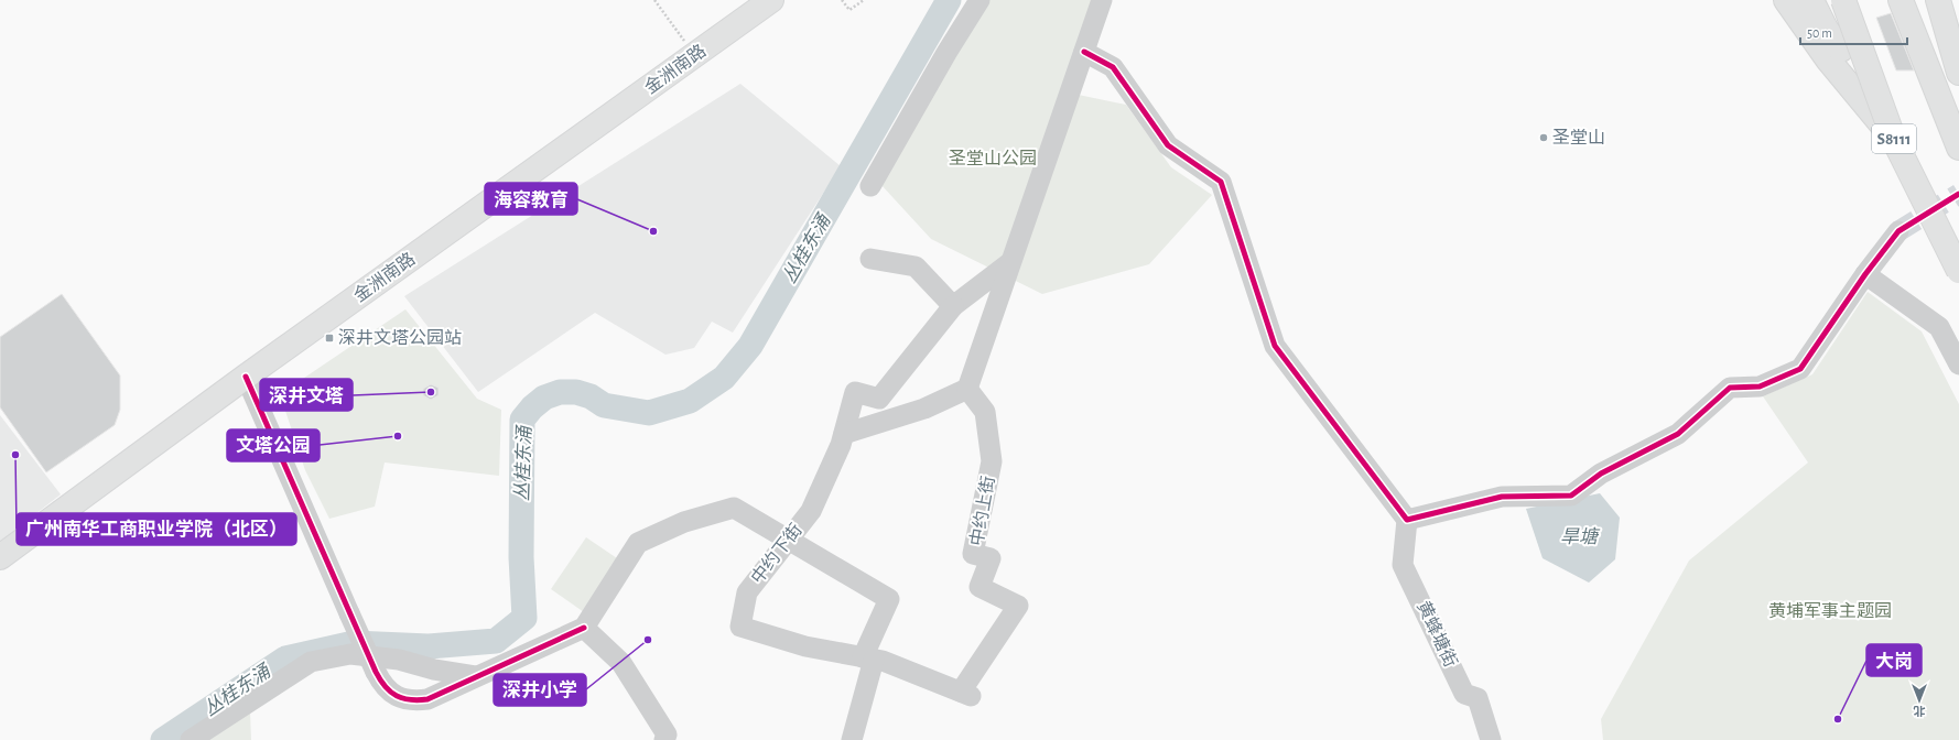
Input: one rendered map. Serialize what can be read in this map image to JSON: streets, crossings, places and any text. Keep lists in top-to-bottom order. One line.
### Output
{"streets":{"main road":["金洲南路","S8111"],"street":["中约上街","中约下街","黄蜂塘街"]},"crossings":[["中约上街","中约下街"]],"water":["丛桂东涌","旱塘"],"parks":["圣堂山公园","黄埔军事主题园"],"places":{"other":["圣堂山","海容教育","深井文塔","文塔公园","广州南华工商职业学院（北区）","深井小学","大岗"],"transit":["深井文塔公园站"]},"scale_bar":"50 m","north":"bottom"}
